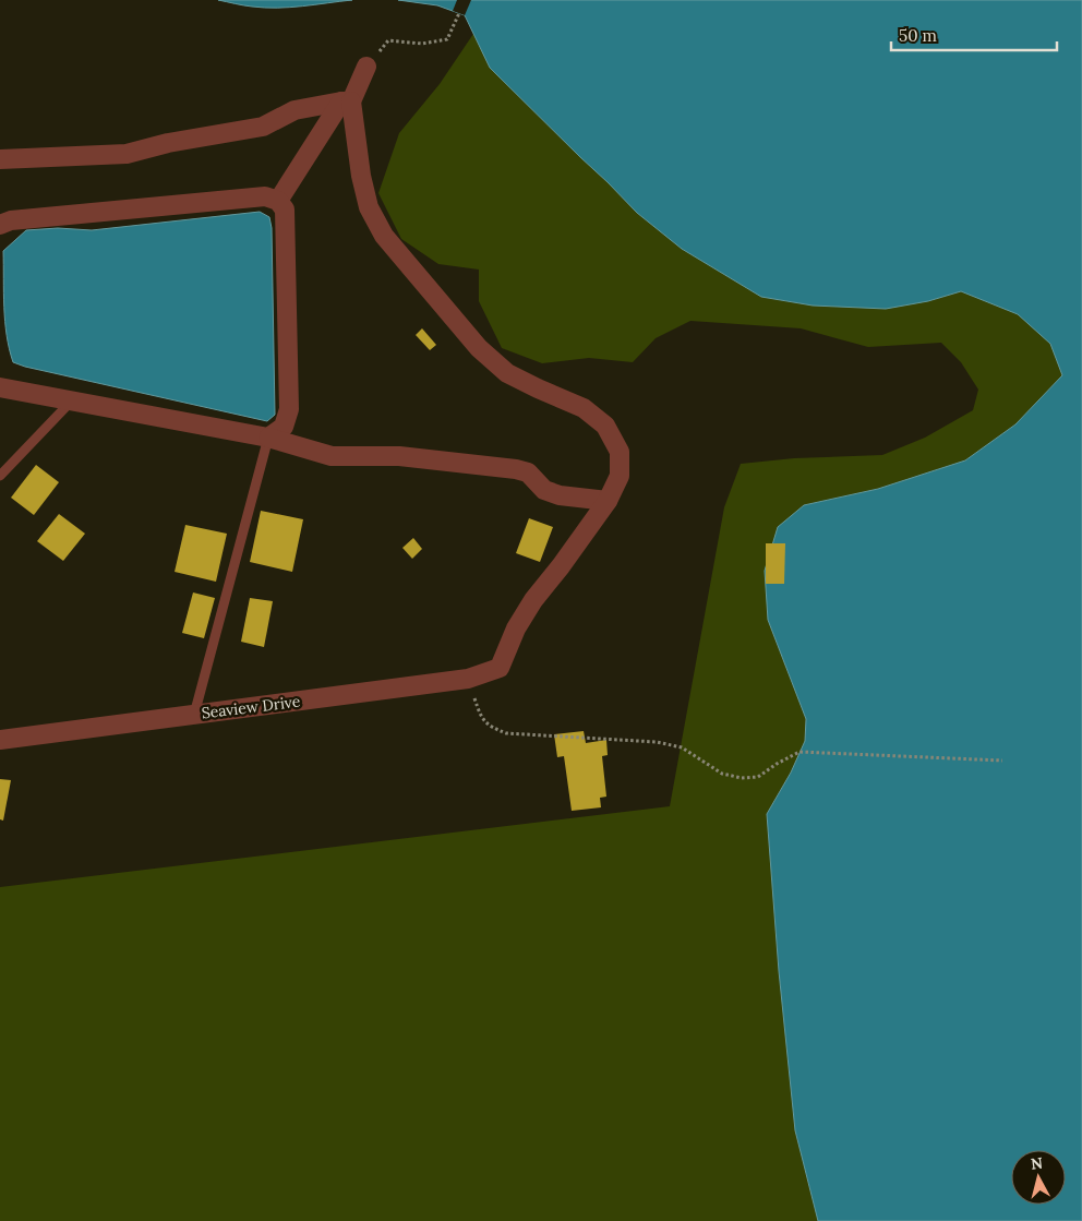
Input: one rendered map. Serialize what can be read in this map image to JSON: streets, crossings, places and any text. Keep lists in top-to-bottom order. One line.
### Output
{"streets":{"street":["Seaview Drive"]},"scale_bar":"50 m","north":"top"}
